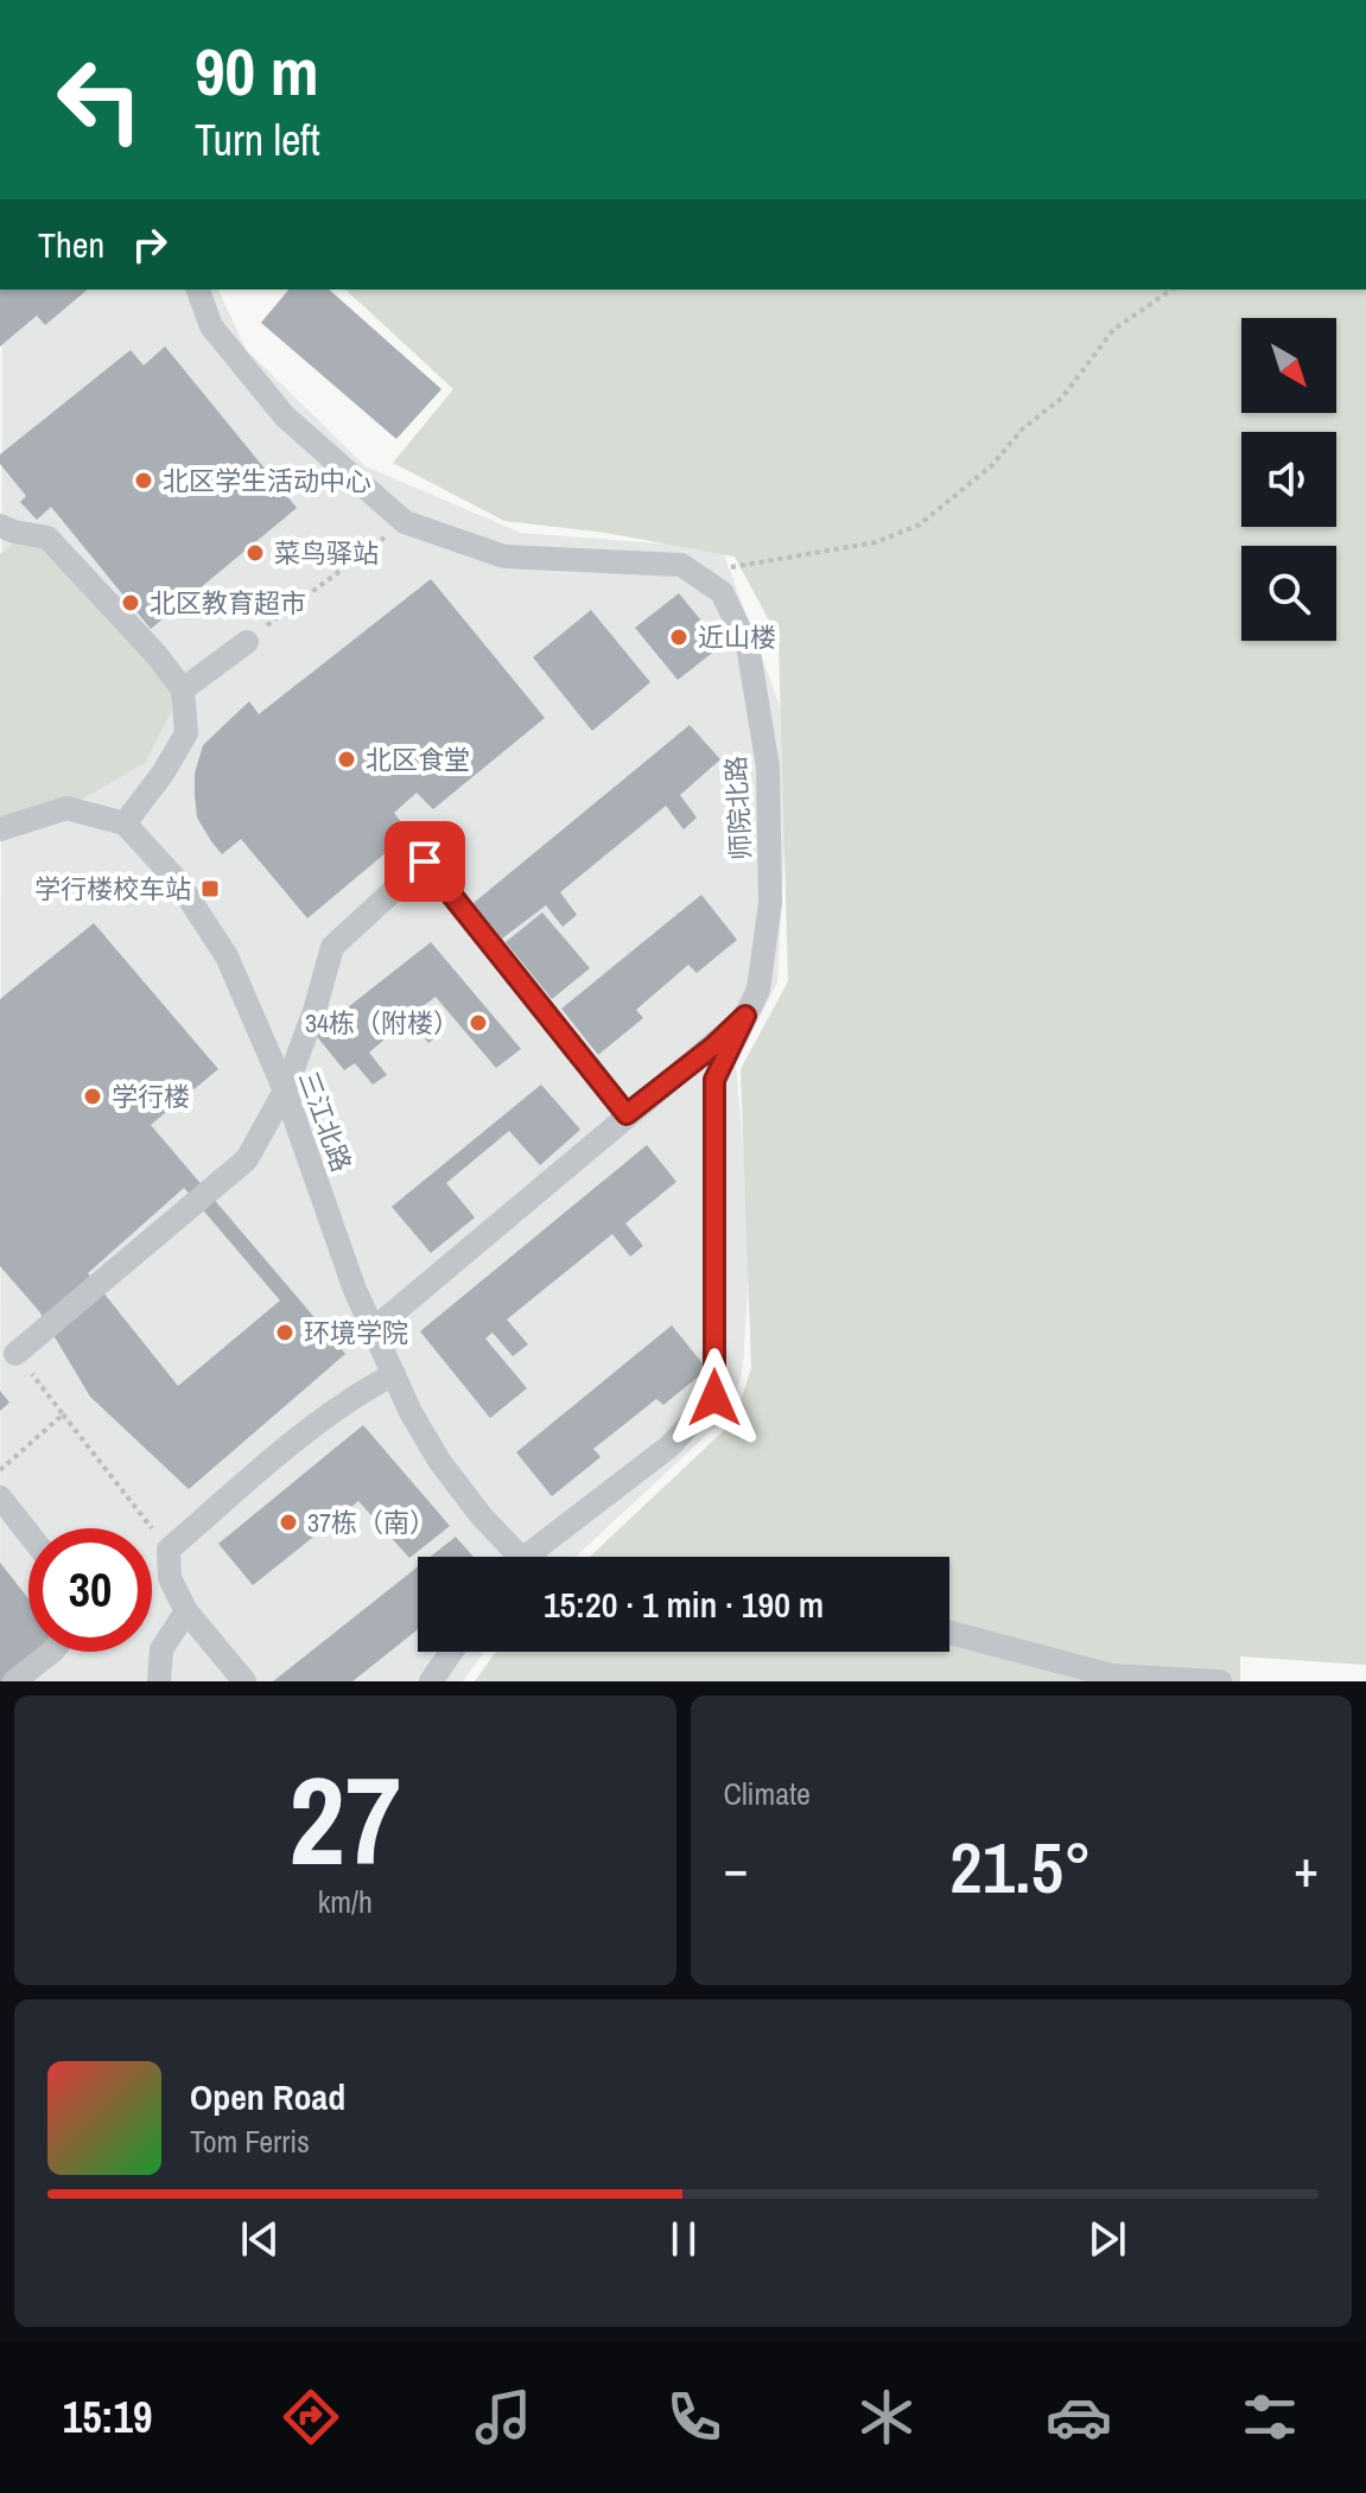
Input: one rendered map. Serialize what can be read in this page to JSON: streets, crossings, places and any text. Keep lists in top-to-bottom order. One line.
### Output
{"streets":{"street":["师院北路","三江北路"]},"places":{"other":["北区学生活动中心","菜鸟驿站","北区教育超市","近山楼","北区食堂","34栋（附楼）","学行楼","环境学院","37栋（南）"],"transit":["学行楼校车站"]},"north":"bottom right","page":{"turn":["90 m","Turn left"],"then":"Then","limit":"30","trip":"15:20 · 1 min · 190 m","tile":[["27","km/h"],"Climate"],"heat":["−","21.5°","+"],"song":["Open Road","Tom Ferris"],"tabs":"15:19"}}
